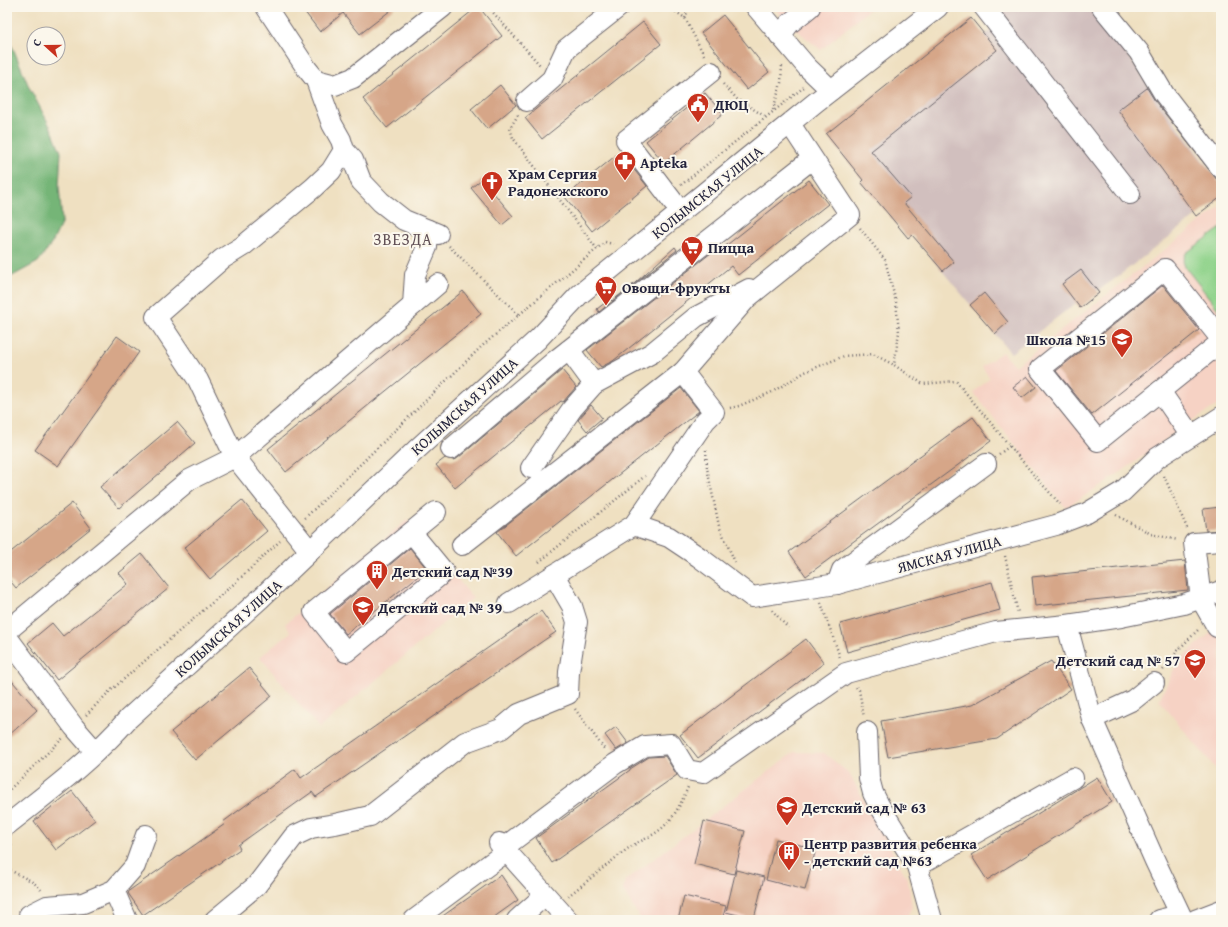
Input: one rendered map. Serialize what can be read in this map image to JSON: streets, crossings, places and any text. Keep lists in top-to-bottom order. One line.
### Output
{"streets":{"street":["КОЛЫМСКАЯ УЛИЦА","ЯМСКАЯ УЛИЦА"]},"districts":["ЗВЕЗДА"],"places":{"public building":["ДЮЦ"],"pharmacy":["Apteka"],"church":["Храм Сергия Радонежского"],"supermarket":["Пицца","Овощи-фрукты"],"school or university":["Школа №15","Детский сад № 39","Детский сад № 57","Детский сад № 63"],"building":["Детский сад №39","Центр развития ребенка - детский сад №63"]},"north":"left"}
